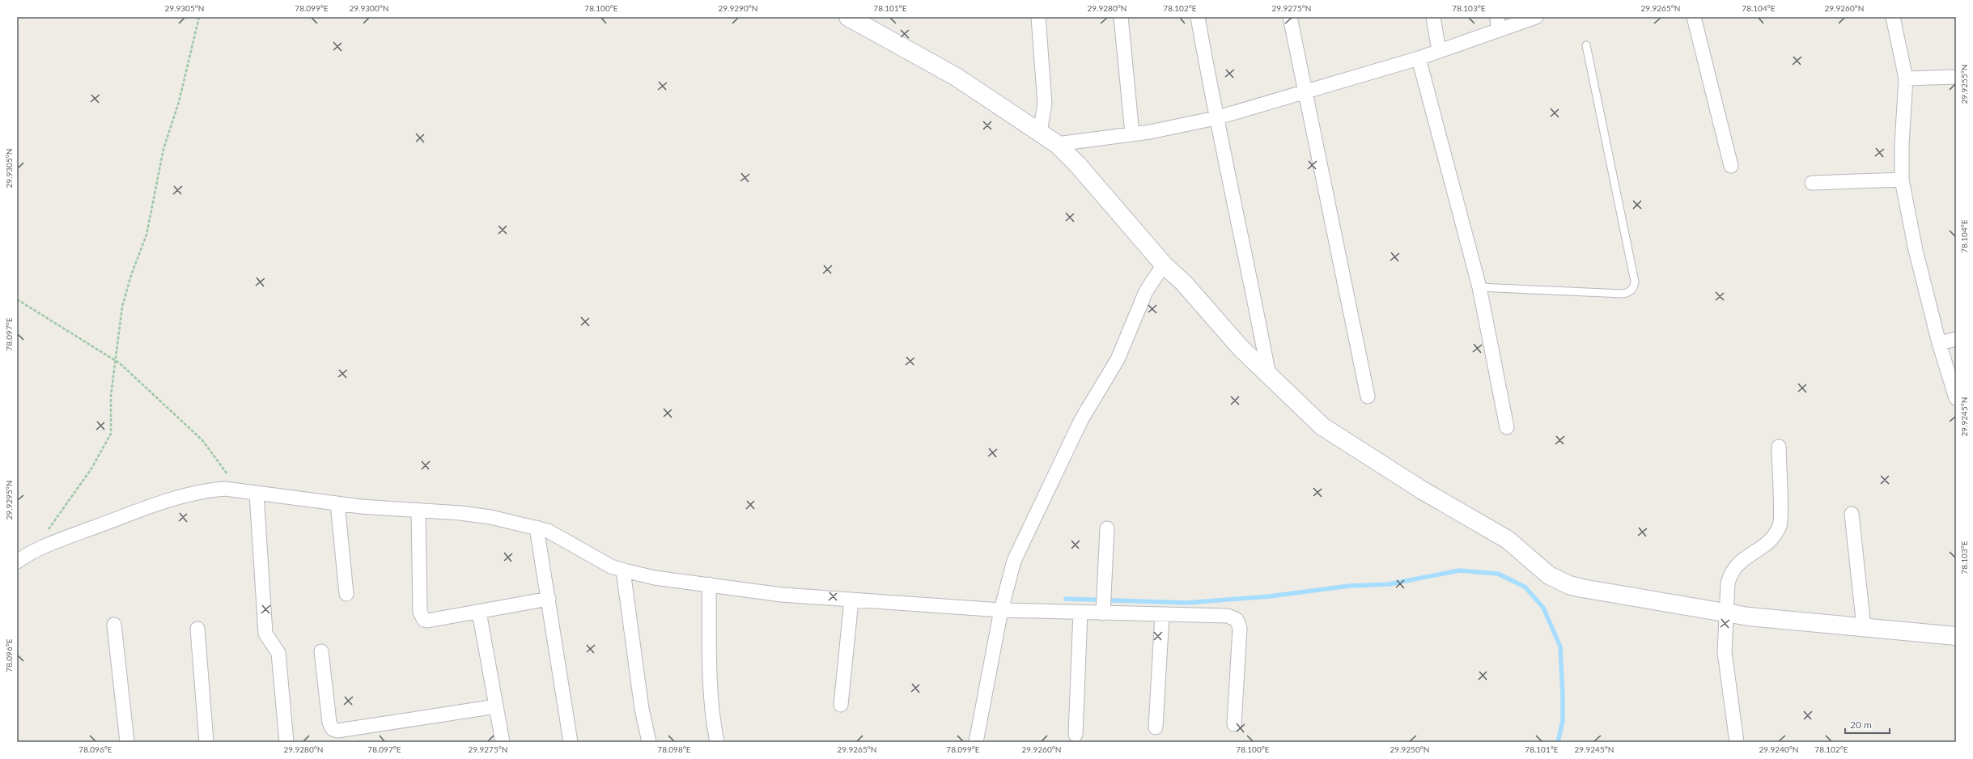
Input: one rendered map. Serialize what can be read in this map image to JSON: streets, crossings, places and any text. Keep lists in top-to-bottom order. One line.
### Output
{"scale_bar":"20 m","coordinates":["29.9305°N","78.099°E","29.9300°N","78.100°E","29.9290°N","78.101°E","29.9280°N","78.102°E","29.9275°N","78.103°E","29.9265°N","78.104°E","29.9260°N","29.9255°N","78.097°E","29.9245°N","29.9295°N","78.096°E","78.098°E","29.9250°N","29.9240°N"]}
